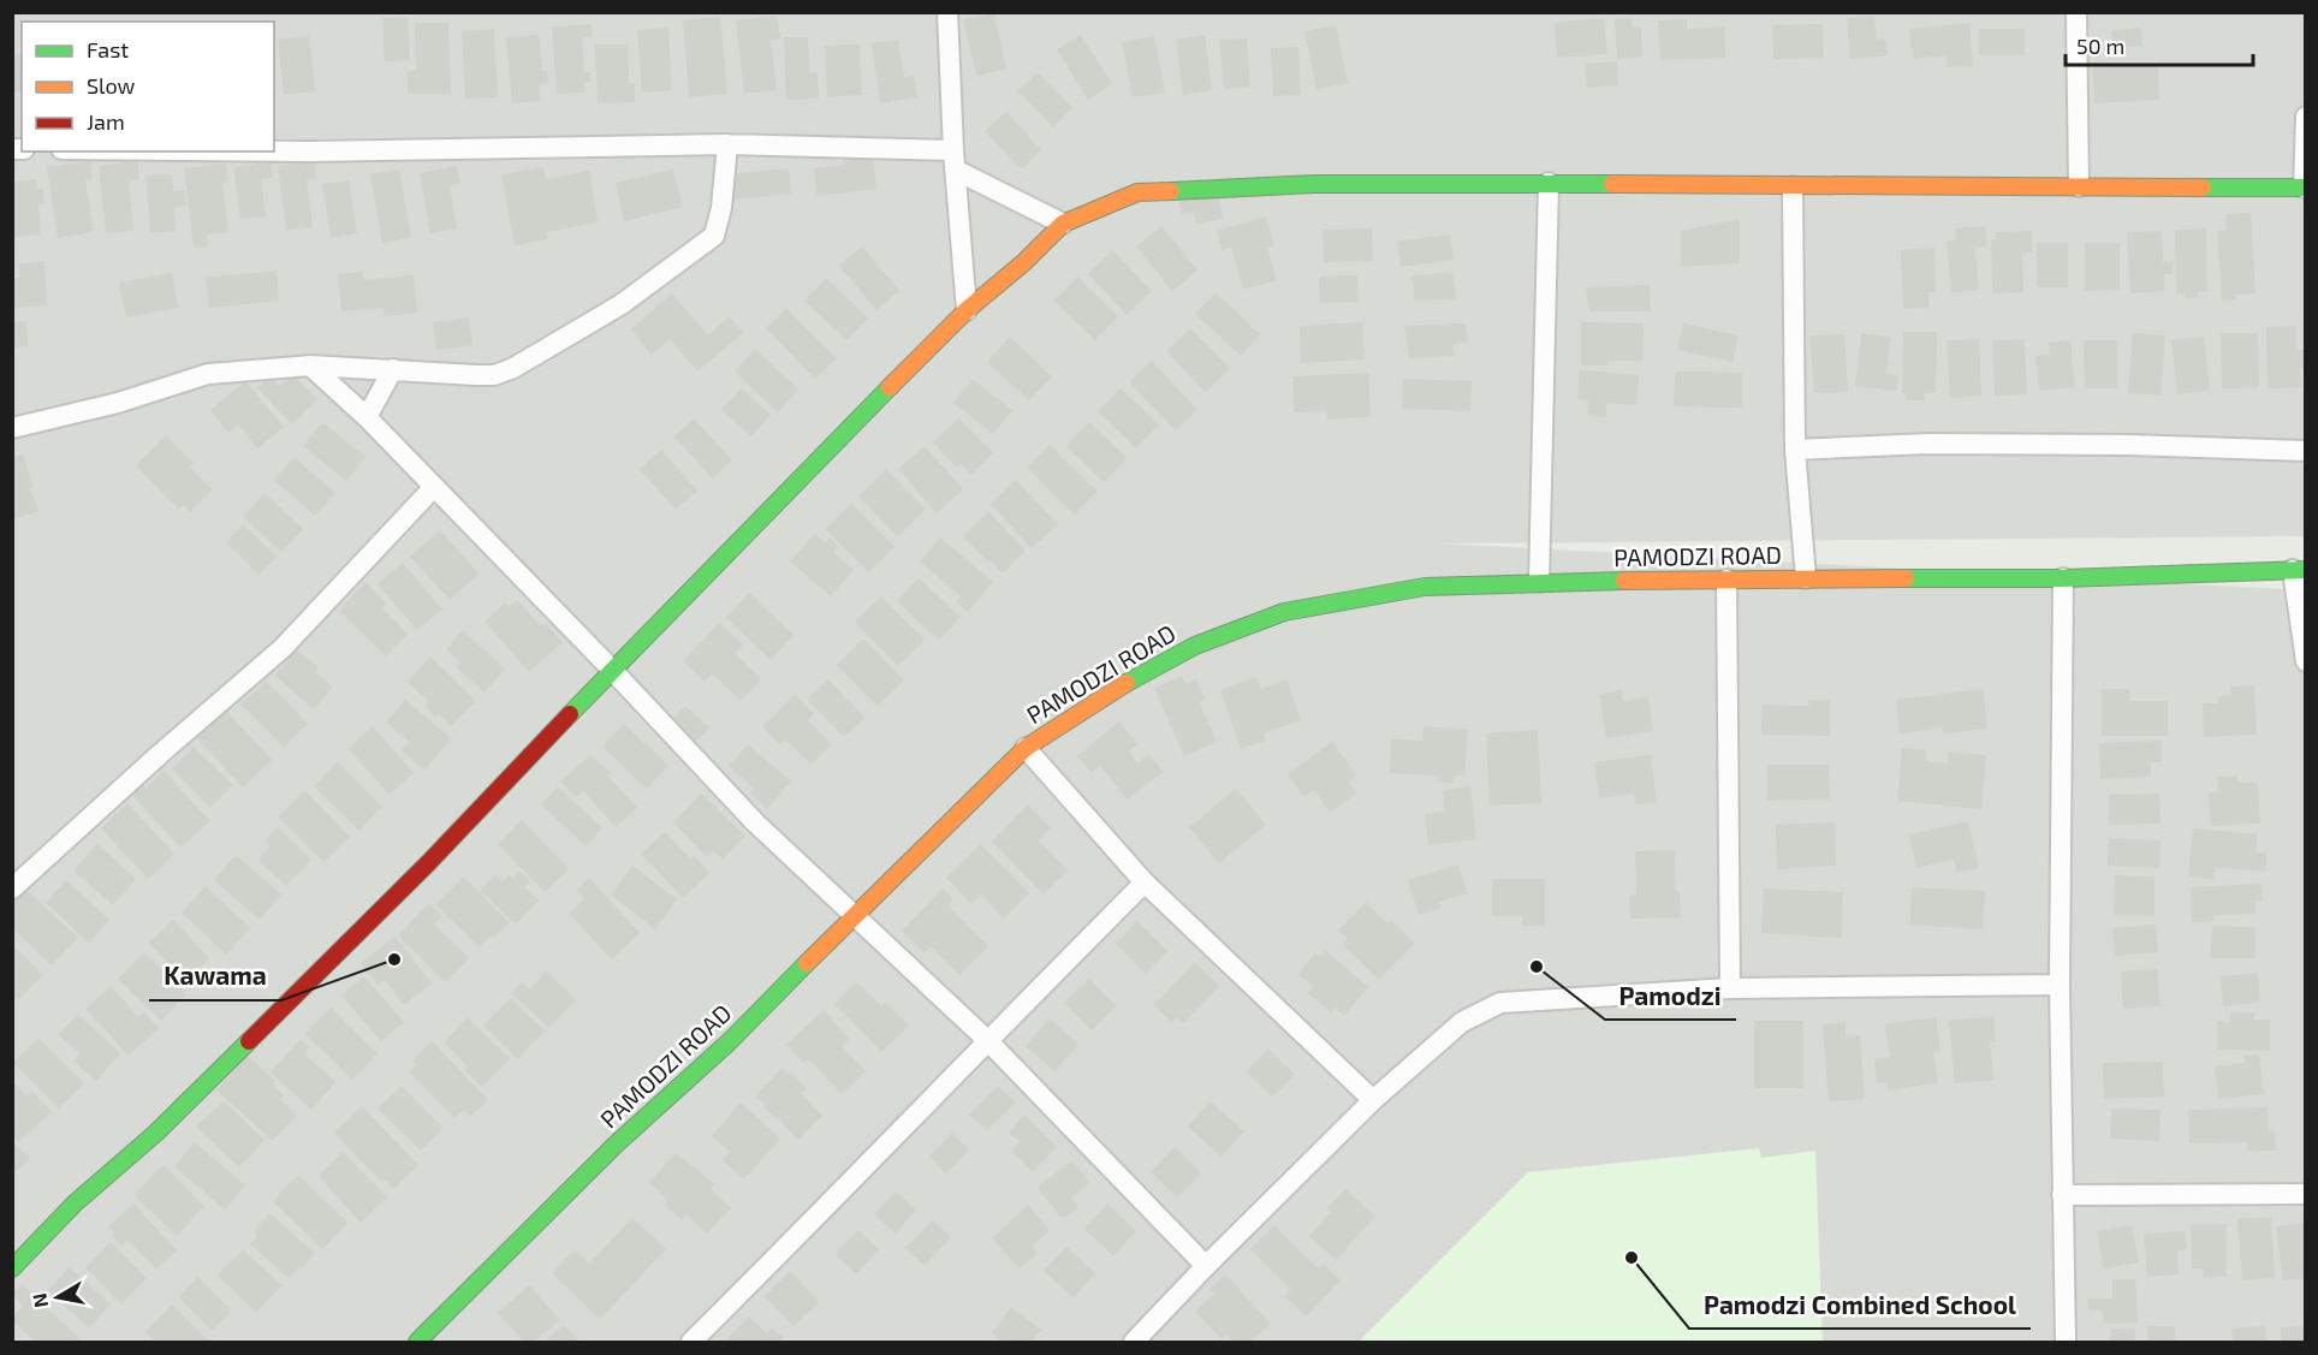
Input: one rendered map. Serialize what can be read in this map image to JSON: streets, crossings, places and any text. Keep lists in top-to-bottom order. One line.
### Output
{"streets":{"street":["PAMODZI ROAD"]},"places":["Kawama","Pamodzi","Pamodzi Combined School"],"legend":["Fast","Slow","Jam"],"scale_bar":"50 m","north":"left"}
